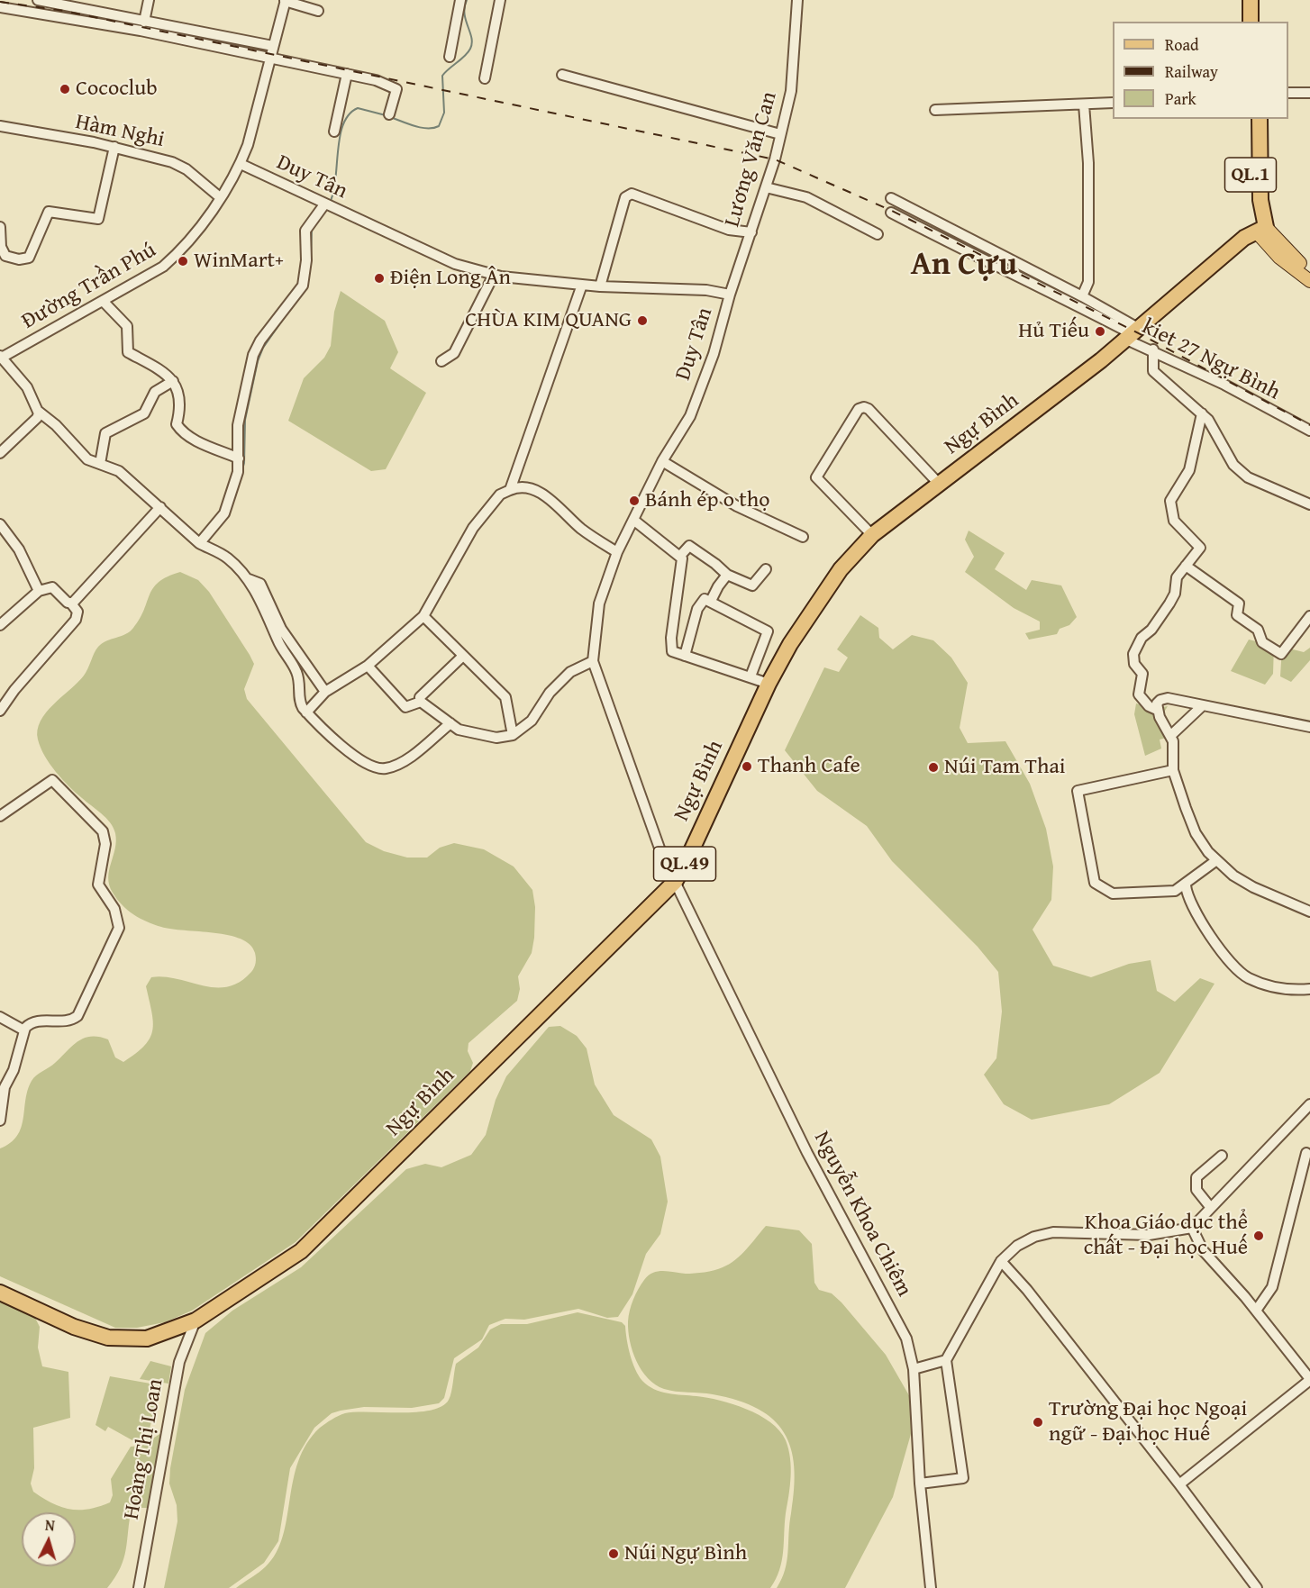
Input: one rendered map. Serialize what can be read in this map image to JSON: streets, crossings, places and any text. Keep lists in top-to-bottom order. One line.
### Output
{"streets":{"highway":["QL.1","Ngự Bình","QL.49"],"street":["Hàm Nghi","Lương Văn Can","Duy Tân","Đường Trần Phú","kiet 27 Ngự Bình","Nguyễn Khoa Chiêm","Hoàng Thị Loan"]},"crossings":[["Hàm Nghi","Đường Trần Phú"],["Lương Văn Can","Duy Tân"],["QL.1","Ngự Bình"],["Duy Tân","Đường Trần Phú"],["Duy Tân","Ngự Bình"],["Duy Tân","Nguyễn Khoa Chiêm"],["kiet 27 Ngự Bình","Ngự Bình"],["Ngự Bình","Nguyễn Khoa Chiêm"],["Ngự Bình","Hoàng Thị Loan"]],"districts":["An Cựu"],"places":["Cococlub","WinMart+","Điện Long Ân","CHÙA KIM QUANG","Hủ Tiếu","Bánh ép o thọ","Thanh Cafe","Núi Tam Thai","Khoa Giáo dục thể chất - Đại học Huế","Trường Đại học Ngoại ngữ - Đại học Huế","Núi Ngự Bình"],"legend":["Road","Railway","Park"],"north":"top"}
